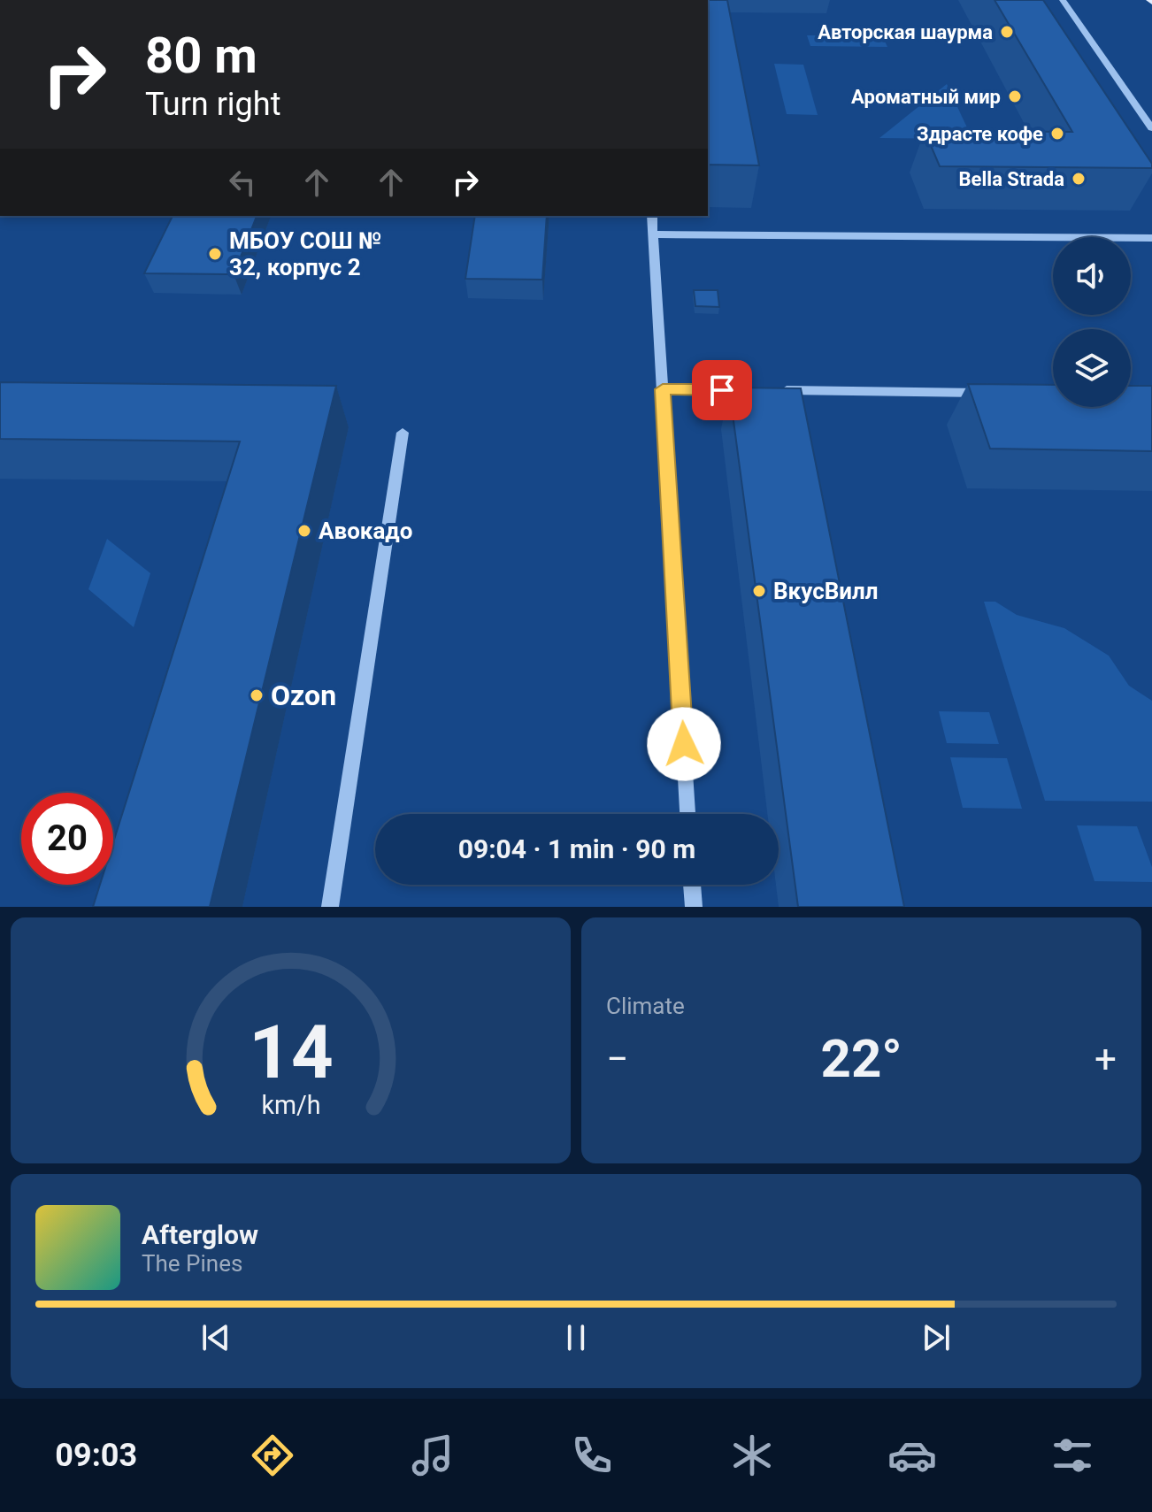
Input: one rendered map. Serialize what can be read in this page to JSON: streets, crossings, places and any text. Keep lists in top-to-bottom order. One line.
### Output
{"places":["Авторская шаурма","Ароматный мир","Здрасте кофе","Bella Strada","МБОУ СОШ № 32, корпус 2","Авокадо","ВкусВилл","Ozon"],"page":{"turn":["80 m","Turn right"],"limit":"20","trip":"09:04 · 1 min · 90 m","tile":"Climate","heat":["−","22°","+"],"song":["Afterglow","The Pines"],"tabs":"09:03","gauge":["14","km/h"]}}
